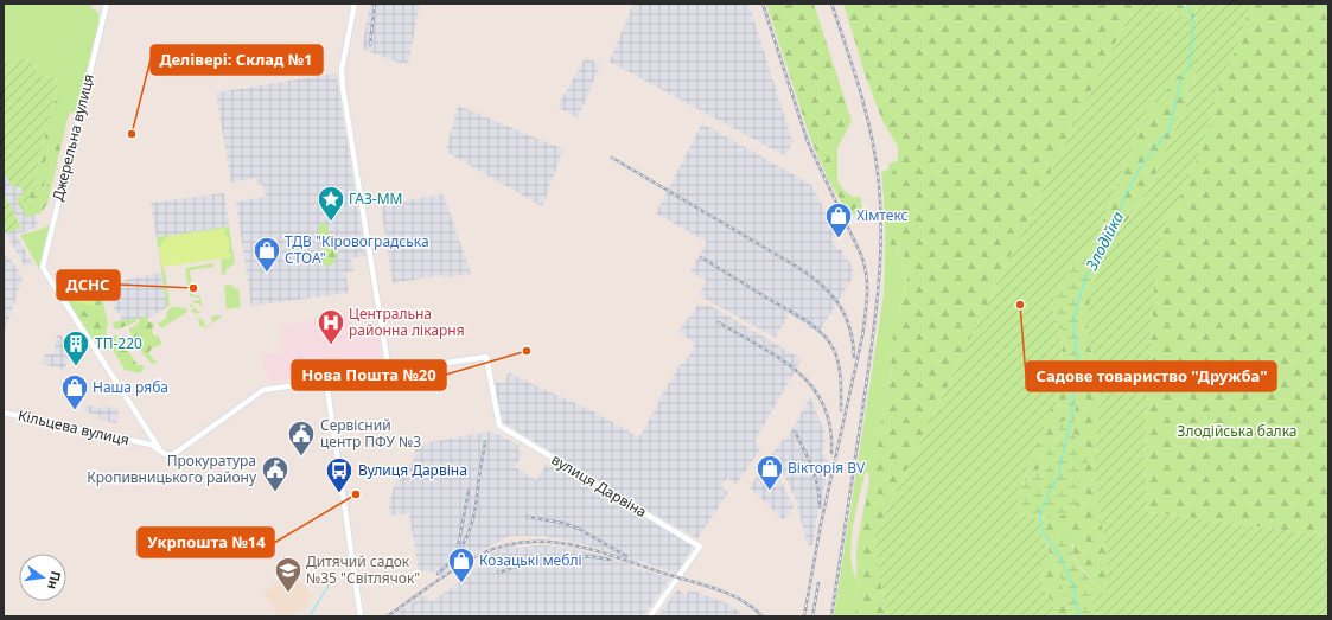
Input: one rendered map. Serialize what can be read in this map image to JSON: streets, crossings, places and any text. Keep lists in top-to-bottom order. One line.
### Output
{"streets":{"street":["Джерельна вулиця","Кільцева вулиця","вулиця Дарвіна"]},"crossings":[["Джерельна вулиця","Кільцева вулиця"],["Кільцева вулиця","вулиця Дарвіна"]],"water":["Злодійка"],"parks":["Злодійська балка"],"places":{"other":["Делівері: Склад №1","ДСНС","Садове товариство \"Дружба\"","Нова Пошта №20","Укрпошта №14"],"place":["ГАЗ-ММ"],"shop":["Хімтекс","ТДВ \"Кіровоградська СТОА\"","Наша ряба","Вікторія BV","Козацькі меблі"],"hospital":["Центральна районна лікарня"],"building":["ТП-220"],"public building":["Сервісний центр ПФУ №3","Прокуратура Кропивницького району"],"bus stop":["Вулиця Дарвіна"],"school or university":["Дитячий садок №35 \"Світлячок\""]},"north":"right"}
